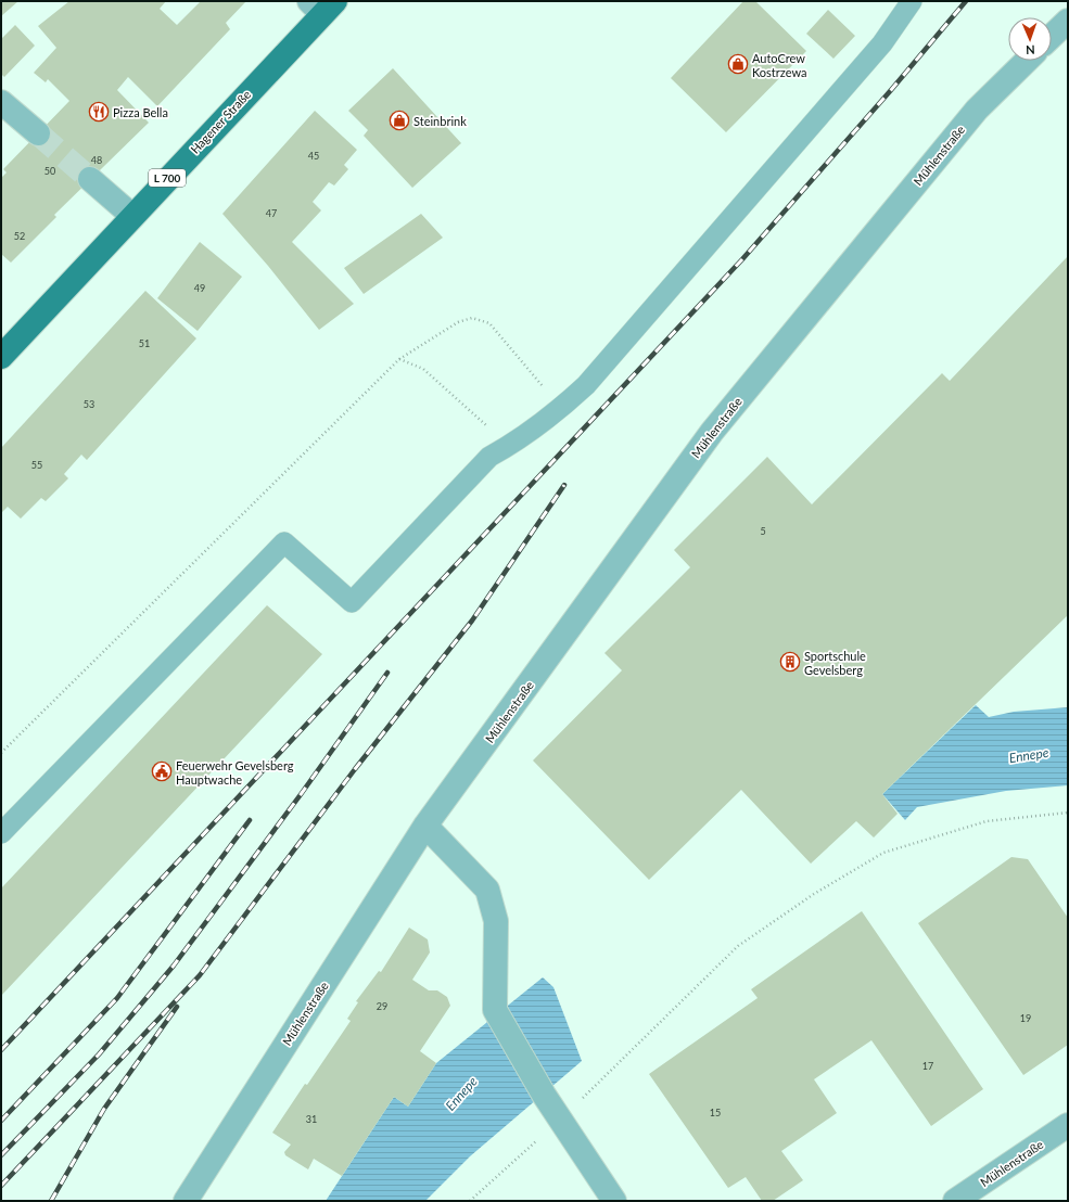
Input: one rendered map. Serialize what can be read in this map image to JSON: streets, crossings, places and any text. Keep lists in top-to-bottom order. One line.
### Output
{"streets":{"main road":["Hagener Straße","L 700"],"street":["Mühlenstraße"]},"water":["Ennepe"],"places":{"shop":["AutoCrew Kostrzewa","Steinbrink"],"restaurant":["Pizza Bella"],"building":["Sportschule Gevelsberg"],"public building":["Feuerwehr Gevelsberg Hauptwache"]},"house_numbers":["45","48","50","47","52","49","51","53","55","5","29","19","17","15","31"],"north":"bottom"}
